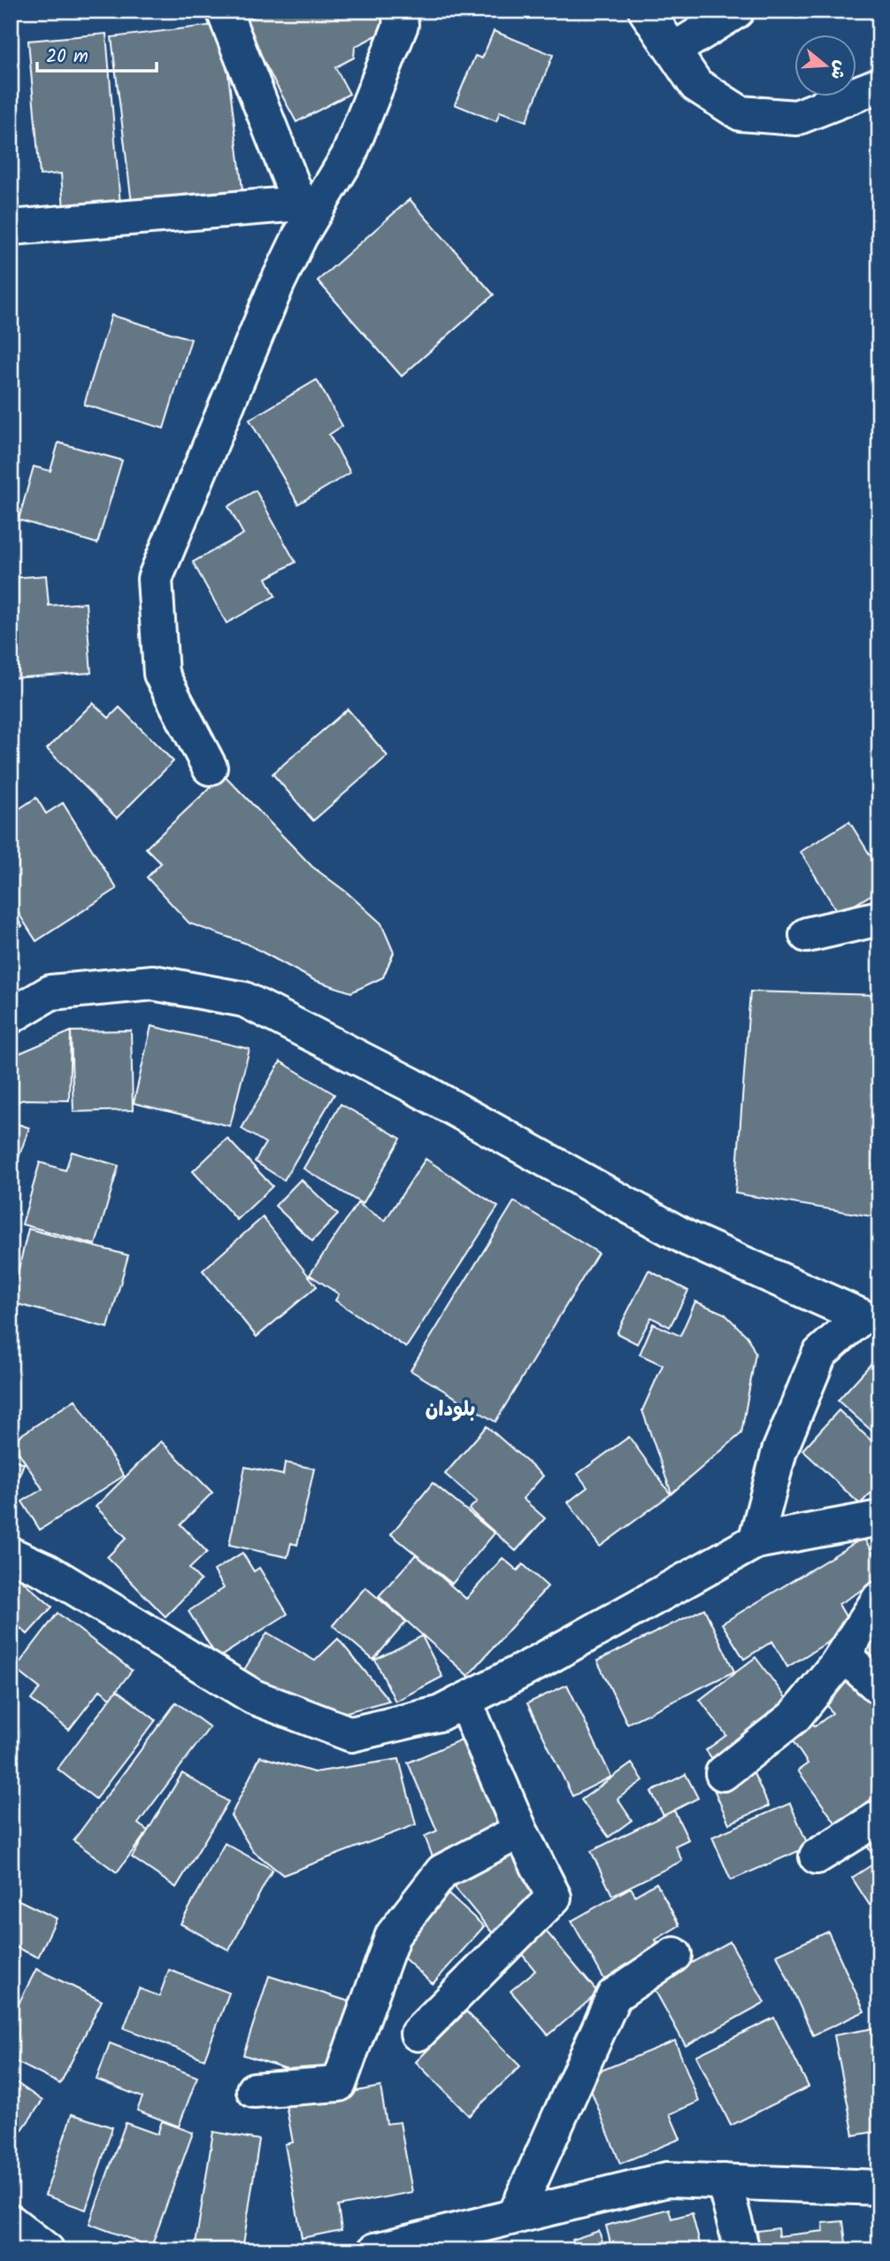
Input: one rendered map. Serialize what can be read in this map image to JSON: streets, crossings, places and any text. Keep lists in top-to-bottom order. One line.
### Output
{"districts":["بلودان"],"scale_bar":"20 m","north":"right"}
